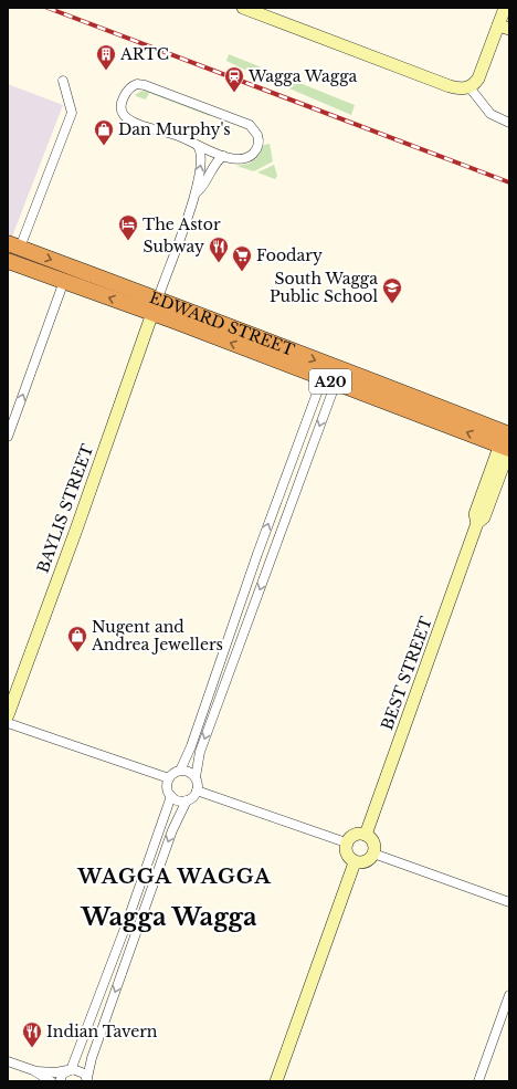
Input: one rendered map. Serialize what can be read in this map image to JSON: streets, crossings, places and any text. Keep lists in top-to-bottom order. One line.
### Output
{"streets":{"highway":["EDWARD STREET","A20"],"street":["BAYLIS STREET","BEST STREET"]},"crossings":[["EDWARD STREET","BAYLIS STREET"],["EDWARD STREET","BEST STREET"]],"districts":["WAGGA WAGGA","Wagga Wagga"],"places":{"building":["ARTC"],"station":["Wagga Wagga"],"shop":["Dan Murphy's","Nugent and Andrea Jewellers"],"hotel":["The Astor"],"restaurant":["Subway","Indian Tavern"],"supermarket":["Foodary"],"school or university":["South Wagga Public School"]}}
